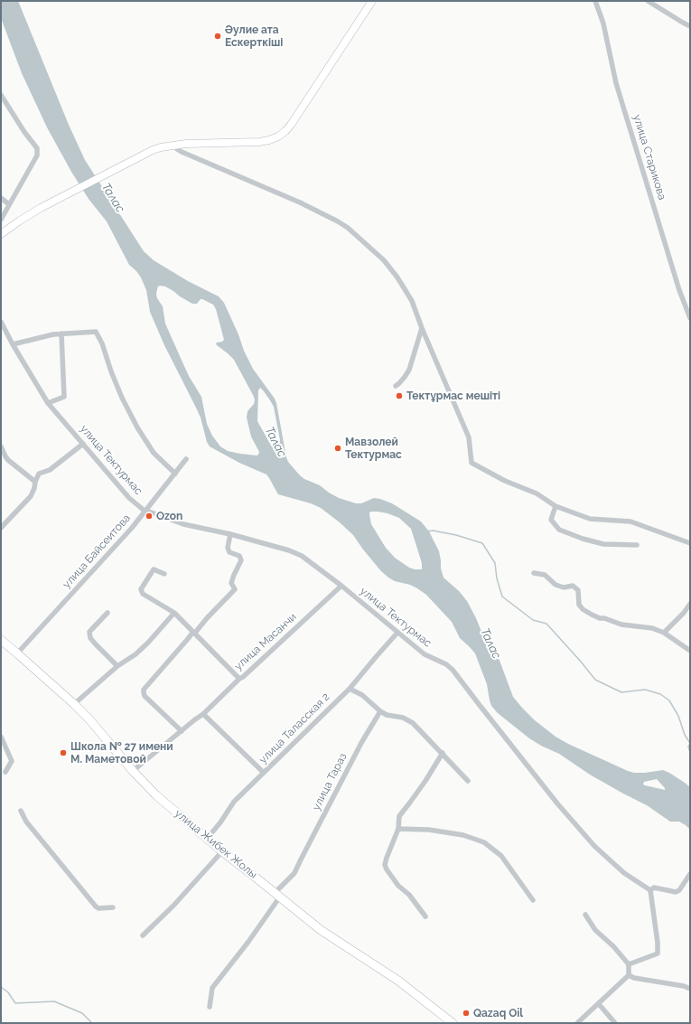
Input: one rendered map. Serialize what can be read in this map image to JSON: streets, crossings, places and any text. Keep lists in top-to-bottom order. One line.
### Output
{"streets":{"main road":["улица Жибек Жолы"],"street":["улица Старикова","улица Тектурмас","улица Байсеитова","улица Масанчи","улица Таласская 2","улица Тараз"]},"crossings":[["улица Тектурмас","улица Байсеитова"],["улица Тектурмас","улица Масанчи"],["улица Тектурмас","улица Таласская 2"],["улица Байсеитова","улица Жибек Жолы"],["улица Масанчи","улица Жибек Жолы"],["улица Таласская 2","улица Жибек Жолы"],["улица Тараз","улица Жибек Жолы"]],"water":["Талас"],"places":["Әулие ата Ескерткіші","Тектұрмас мешіті","Мавзолей Тектурмас","Ozon","Школа № 27 имени М. Маметовой","Qazaq Oil"]}
